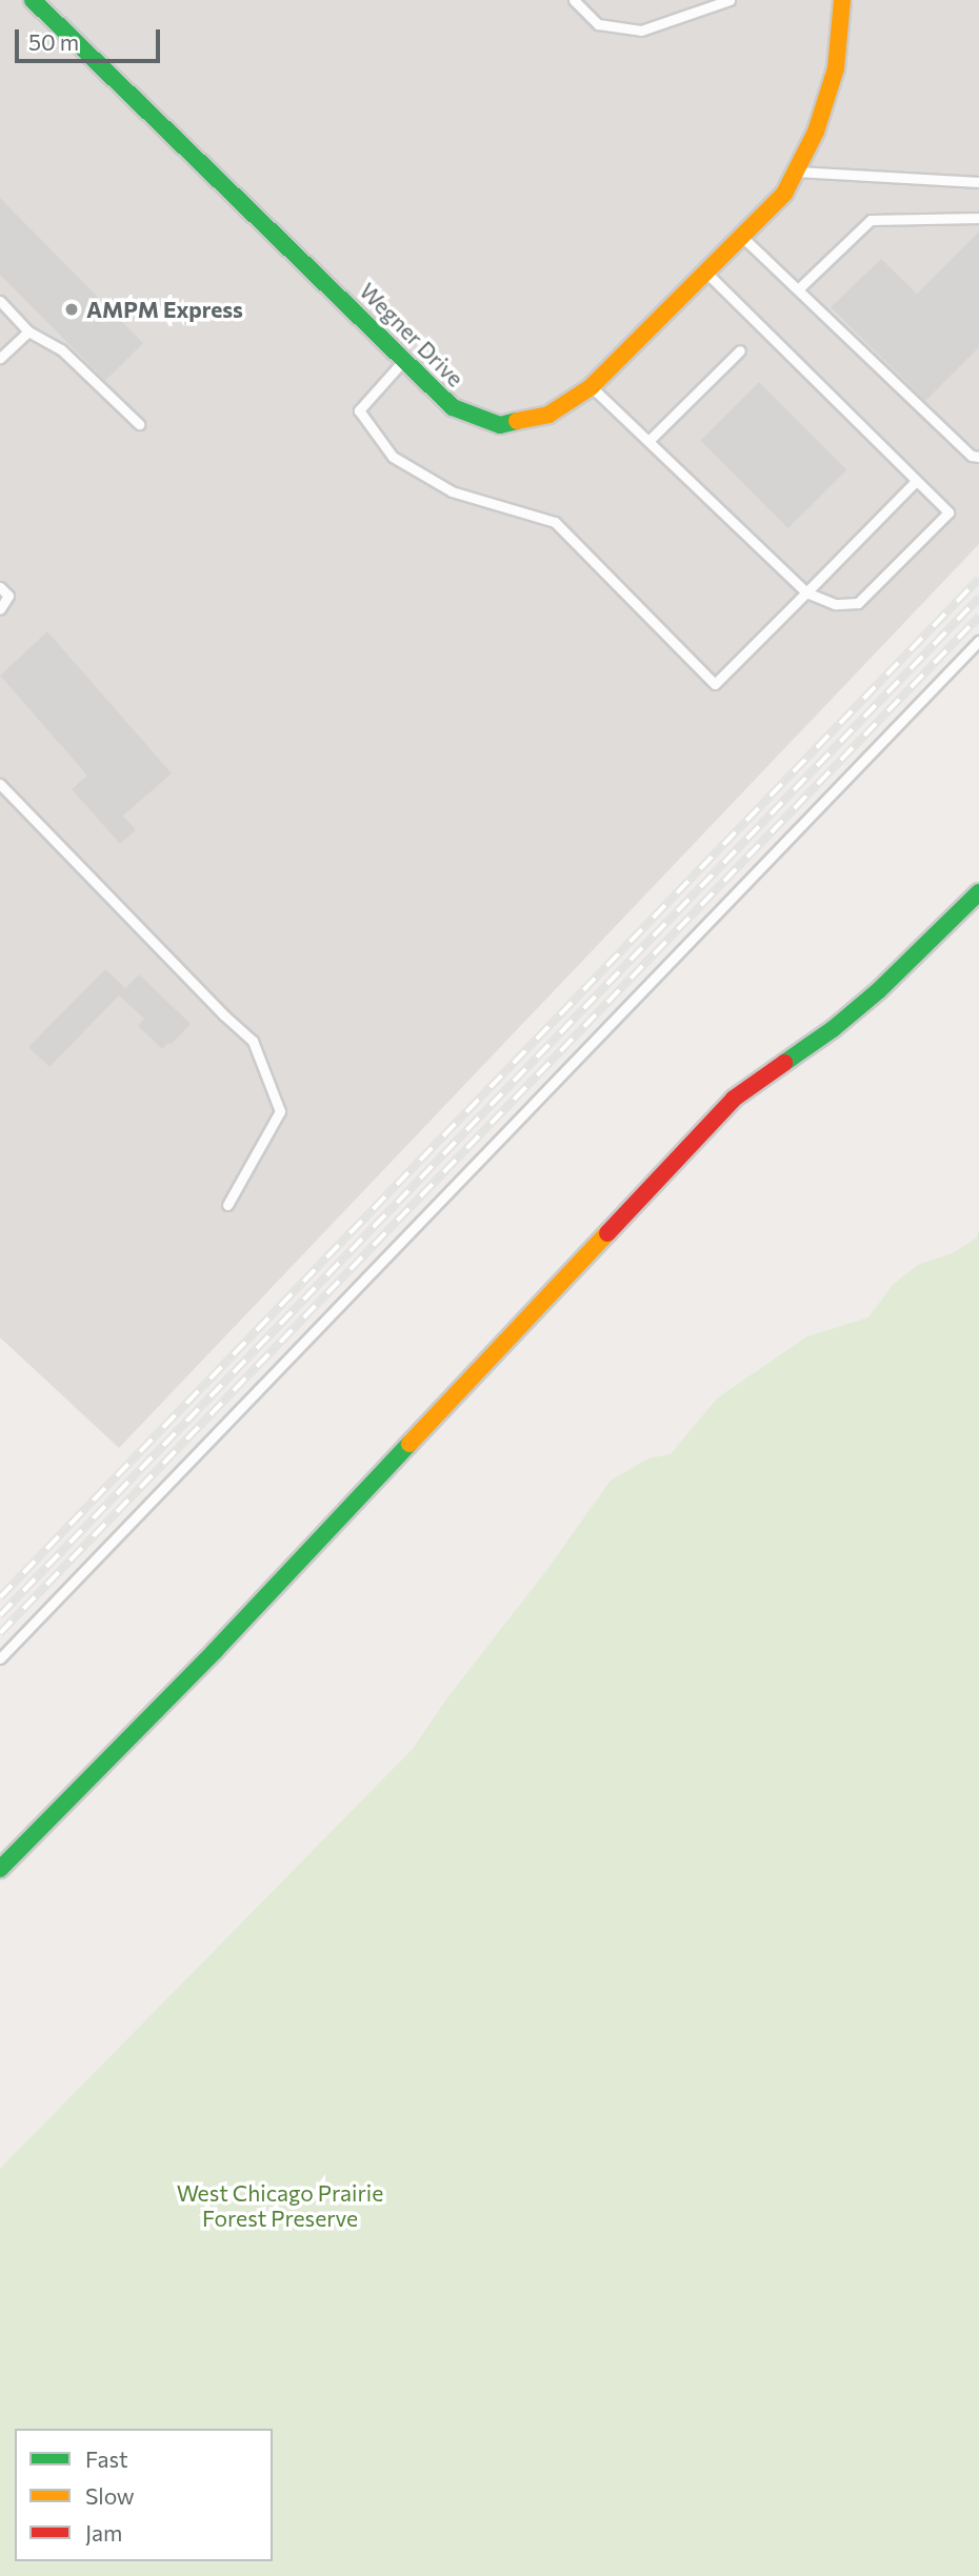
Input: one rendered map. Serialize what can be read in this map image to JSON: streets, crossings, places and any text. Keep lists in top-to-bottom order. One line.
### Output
{"streets":{"street":["Wegner Drive"]},"parks":["West Chicago Prairie Forest Preserve"],"places":["AMPM Express"],"legend":["Fast","Slow","Jam"],"scale_bar":"50 m"}
